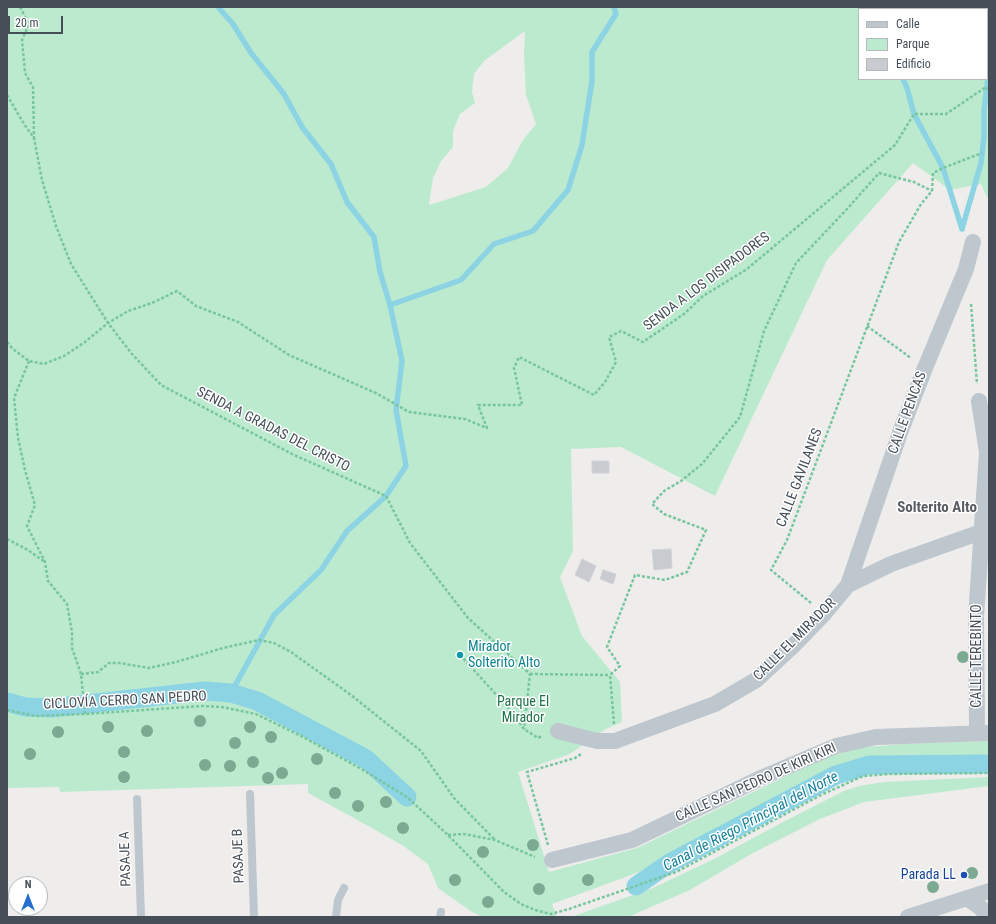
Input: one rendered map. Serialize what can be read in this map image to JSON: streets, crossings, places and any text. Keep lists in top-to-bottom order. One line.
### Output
{"streets":{"street":["CALLE PENCAS","CALLE EL MIRADOR","CALLE TEREBINTO","CALLE SAN PEDRO DE KIRI KIRI"],"lane":["PASAJE B","PASAJE A"],"path":["SENDA A LOS DISIPADORES","SENDA A GRADAS DEL CRISTO","CALLE GAVILANES","CICLOVÍA CERRO SAN PEDRO"]},"crossings":[["SENDA A LOS DISIPADORES","SENDA A GRADAS DEL CRISTO"],["CALLE PENCAS","CALLE EL MIRADOR"],["CALLE GAVILANES","CALLE EL MIRADOR"],["CALLE EL MIRADOR","CALLE TEREBINTO"],["CALLE TEREBINTO","CALLE SAN PEDRO DE KIRI KIRI"]],"districts":["Solterito Alto"],"water":["Canal de Riego Principal del Norte"],"parks":["Parque El Mirador"],"places":["Mirador Solterito Alto","Parada LL"],"legend":["Calle","Parque","Edificio"],"scale_bar":"20 m","north":"top"}
